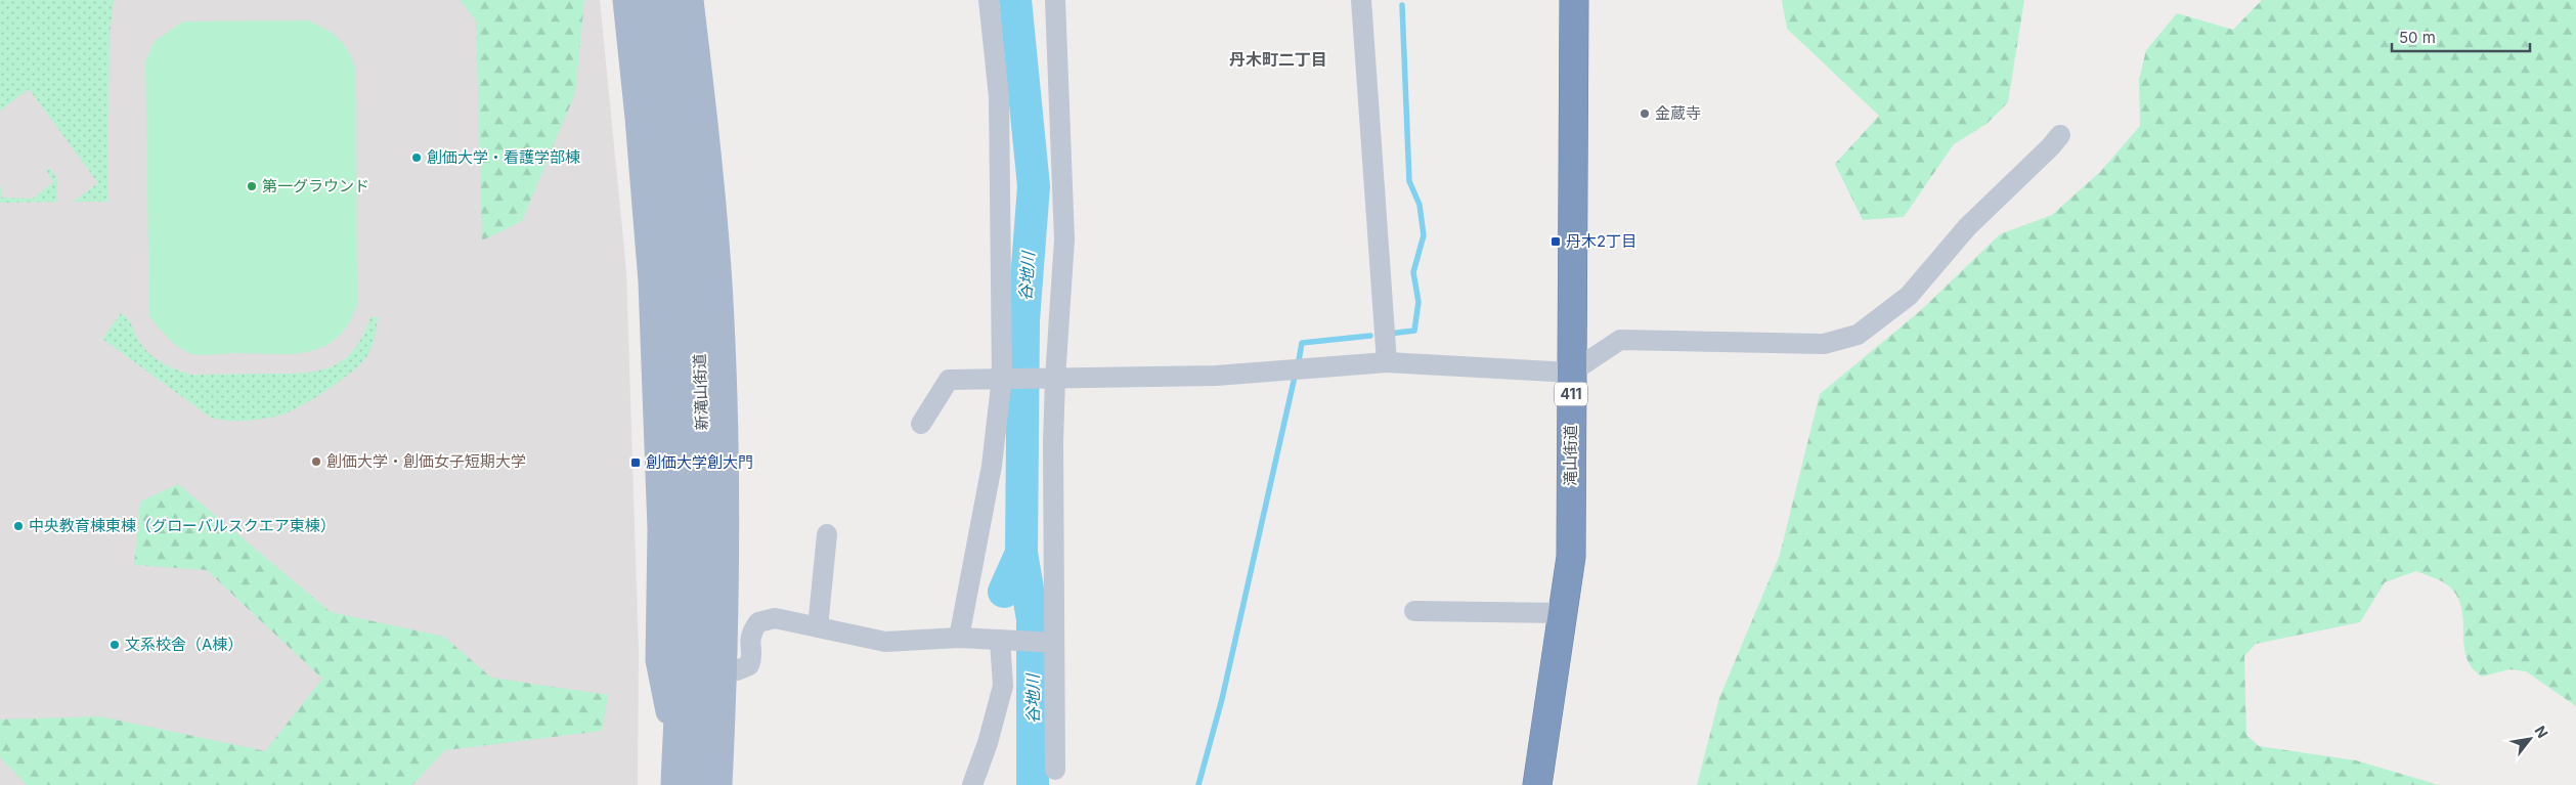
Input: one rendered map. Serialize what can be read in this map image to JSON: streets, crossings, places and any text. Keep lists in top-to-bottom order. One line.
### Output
{"streets":{"highway":["411","滝山街道"],"main road":["新滝山街道"]},"districts":["丹木町二丁目"],"water":["谷地川"],"places":{"other":["金蔵寺","創価大学・看護学部棟","第一グラウンド","創価大学・創価女子短期大学","中央教育棟東棟（グローバルスクエア東棟）","文系校舎（A棟）"],"transit":["丹木2丁目","創価大学創大門"]},"scale_bar":"50 m","north":"top right"}
